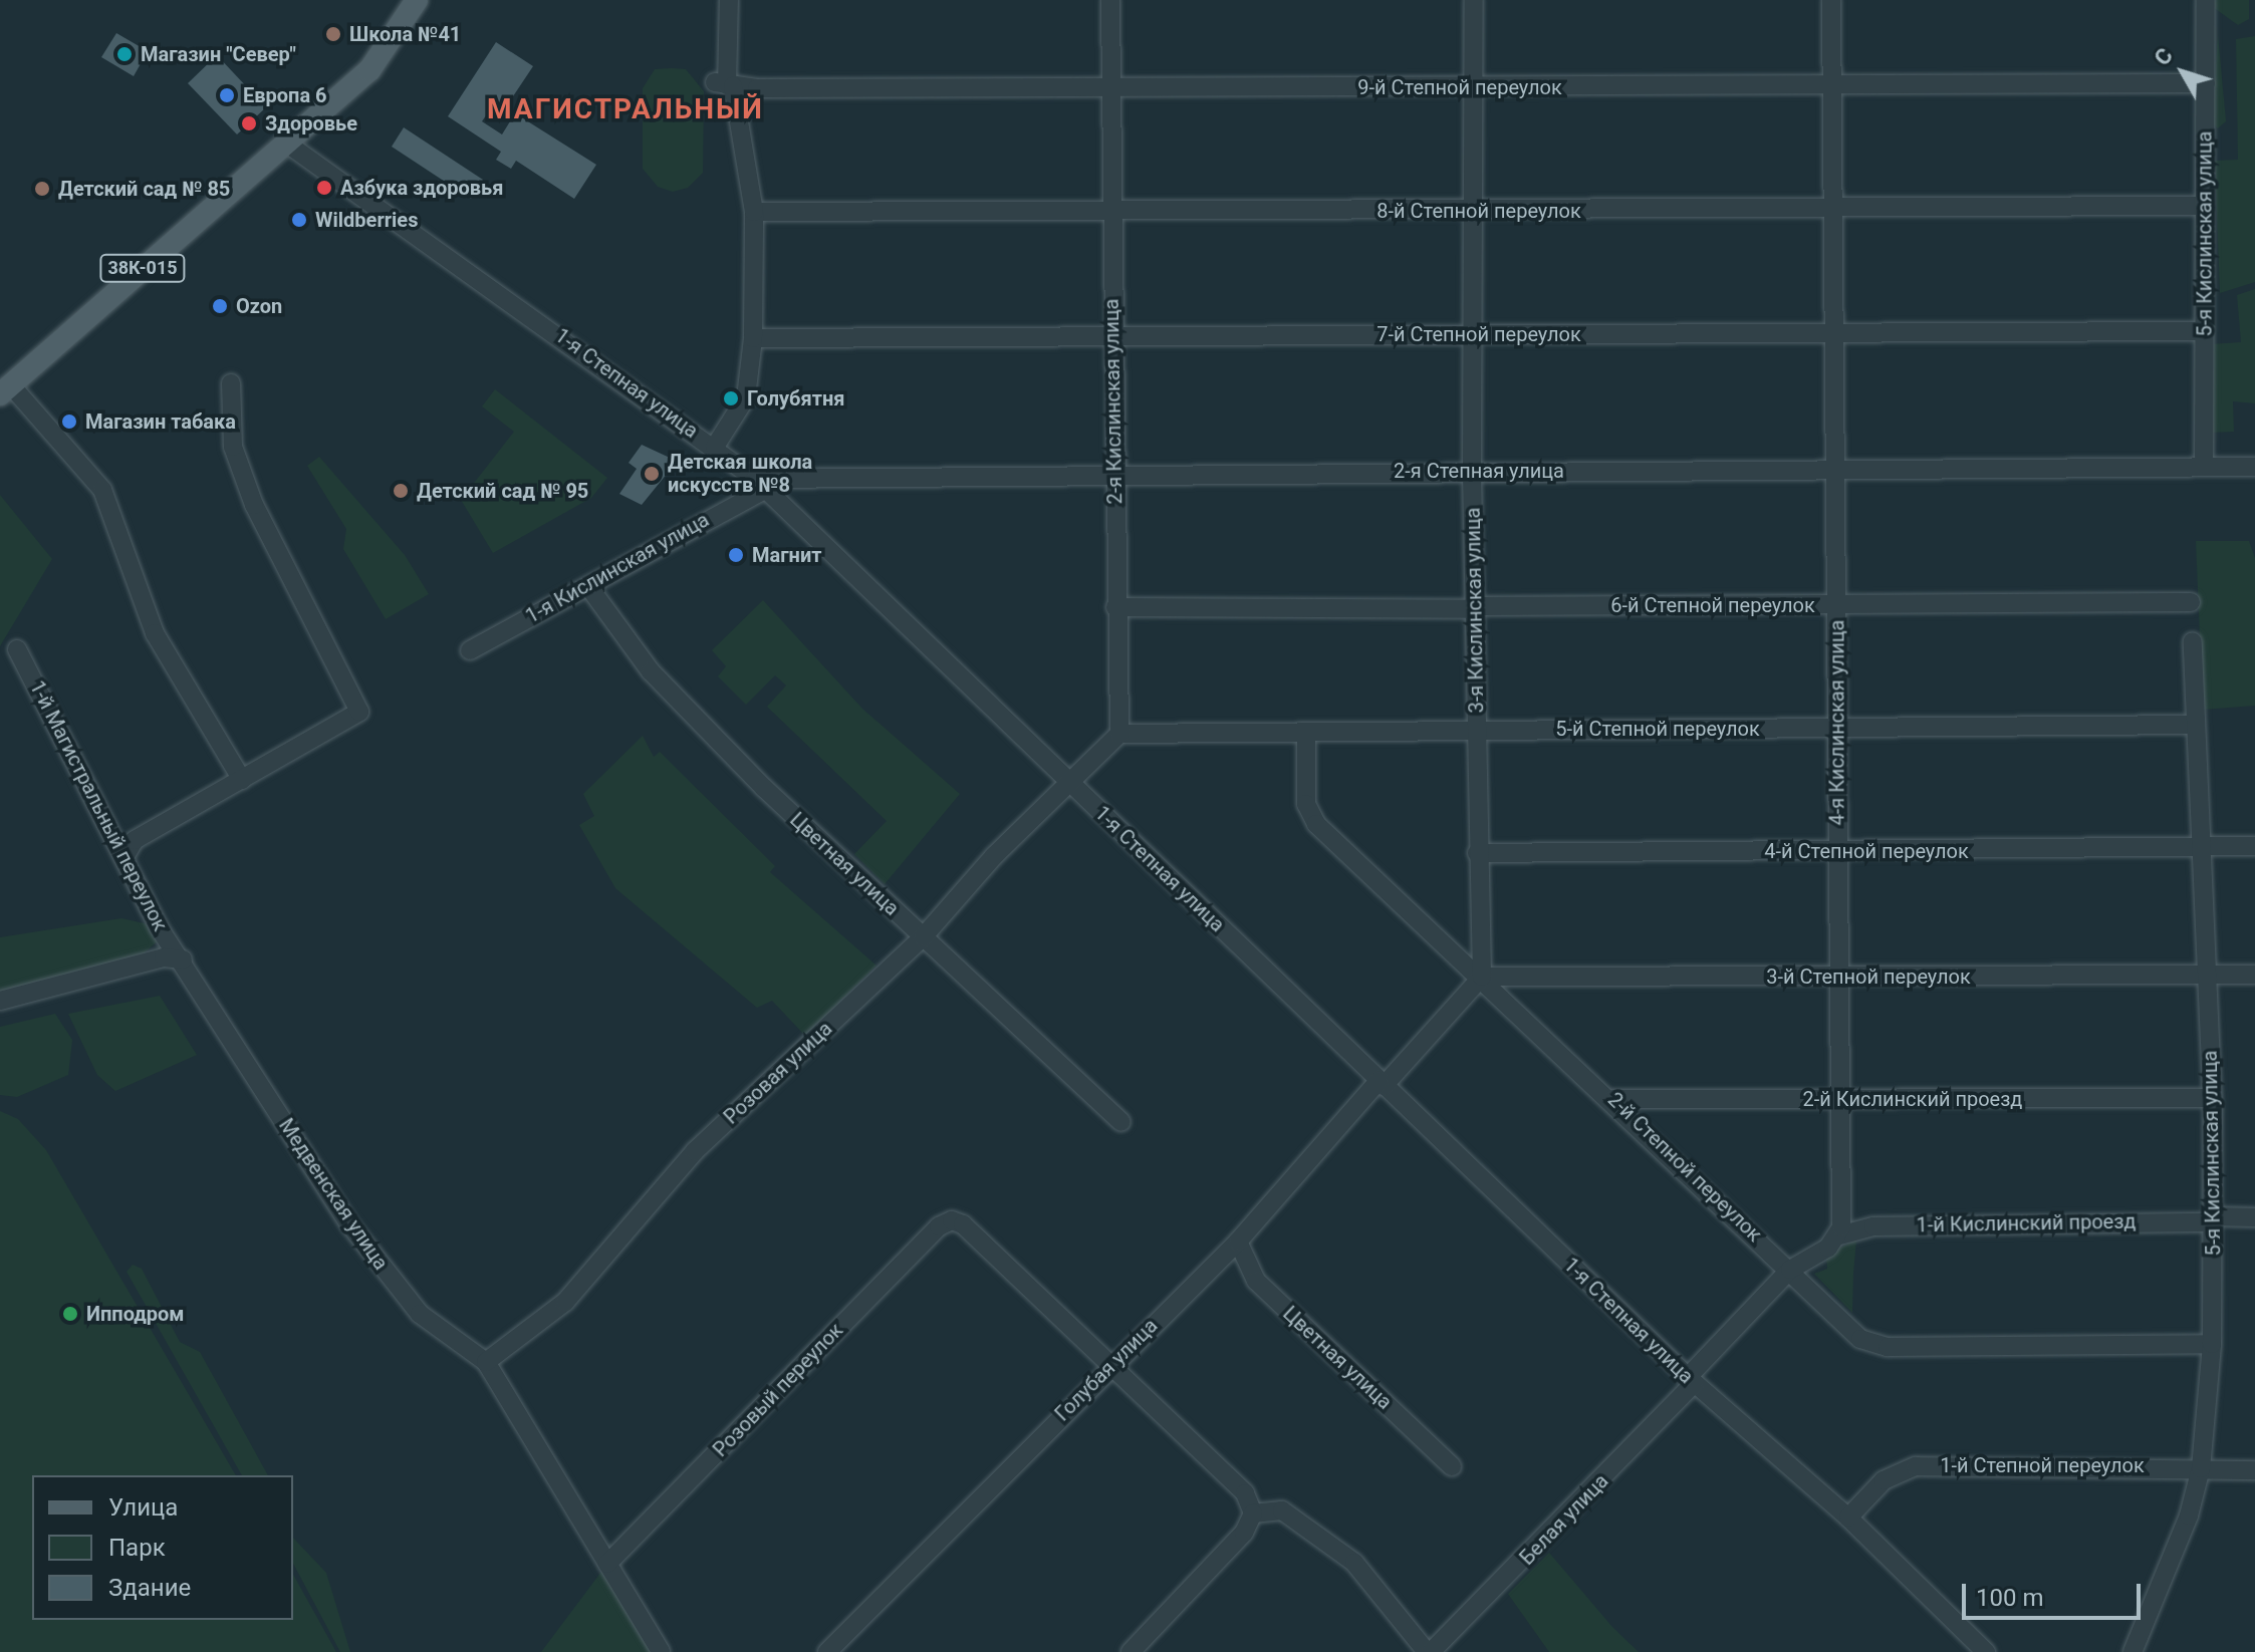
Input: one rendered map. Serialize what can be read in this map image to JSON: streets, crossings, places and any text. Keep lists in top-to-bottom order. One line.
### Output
{"streets":{"main road":["38К-015"],"street":["9-й Степной переулок","8-й Степной переулок","5-я Кислинская улица","7-й Степной переулок","1-я Степная улица","2-я Кислинская улица","2-я Степная улица","1-я Кислинская улица","6-й Степной переулок","3-я Кислинская улица","4-я Кислинская улица","5-й Степной переулок","1-й Магистральный переулок","4-й Степной переулок","Цветная улица","3-й Степной переулок","Розовая улица","2-й Кислинский проезд","2-й Степной переулок","Медвенская улица","1-й Кислинский проезд","Голубая улица","Розовый переулок","1-й Степной переулок","Белая улица"]},"crossings":[["9-й Степной переулок","5-я Кислинская улица"],["9-й Степной переулок","2-я Кислинская улица"],["9-й Степной переулок","3-я Кислинская улица"],["9-й Степной переулок","4-я Кислинская улица"],["8-й Степной переулок","5-я Кислинская улица"],["8-й Степной переулок","2-я Кислинская улица"],["8-й Степной переулок","3-я Кислинская улица"],["8-й Степной переулок","4-я Кислинская улица"],["5-я Кислинская улица","7-й Степной переулок"],["5-я Кислинская улица","2-я Степная улица"],["5-я Кислинская улица","5-й Степной переулок"],["5-я Кислинская улица","4-й Степной переулок"],["5-я Кислинская улица","3-й Степной переулок"],["5-я Кислинская улица","2-й Кислинский проезд"],["5-я Кислинская улица","2-й Степной переулок"],["5-я Кислинская улица","1-й Кислинский проезд"],["5-я Кислинская улица","1-й Степной переулок"],["38К-015","1-я Степная улица"],["7-й Степной переулок","2-я Кислинская улица"],["7-й Степной переулок","3-я Кислинская улица"],["7-й Степной переулок","4-я Кислинская улица"],["1-я Степная улица","2-я Степная улица"],["1-я Степная улица","1-я Кислинская улица"],["1-я Степная улица","Розовая улица"],["1-я Степная улица","Голубая улица"],["1-я Степная улица","1-й Степной переулок"],["1-я Степная улица","Белая улица"],["2-я Кислинская улица","2-я Степная улица"],["2-я Кислинская улица","6-й Степной переулок"],["2-я Кислинская улица","5-й Степной переулок"],["2-я Степная улица","1-я Кислинская улица"],["2-я Степная улица","3-я Кислинская улица"],["2-я Степная улица","4-я Кислинская улица"],["1-я Кислинская улица","Цветная улица"],["6-й Степной переулок","3-я Кислинская улица"],["6-й Степной переулок","4-я Кислинская улица"],["3-я Кислинская улица","5-й Степной переулок"],["3-я Кислинская улица","4-й Степной переулок"],["3-я Кислинская улица","3-й Степной переулок"],["3-я Кислинская улица","2-й Степной переулок"],["4-я Кислинская улица","5-й Степной переулок"],["4-я Кислинская улица","4-й Степной переулок"],["4-я Кислинская улица","3-й Степной переулок"],["4-я Кислинская улица","2-й Кислинский проезд"],["4-я Кислинская улица","1-й Кислинский проезд"],["5-й Степной переулок","2-й Степной переулок"],["1-й Магистральный переулок","Медвенская улица"],["Цветная улица","Розовая улица"],["Цветная улица","Голубая улица"],["3-й Степной переулок","2-й Степной переулок"],["Розовая улица","Медвенская улица"],["2-й Кислинский проезд","2-й Степной переулок"],["Медвенская улица","Розовый переулок"],["Голубая улица","Розовый переулок"]],"districts":["МАГИСТРАЛЬНЫЙ"],"places":["Школа №41","Магазин \"Север\"","Европа 6","Здоровье","Азбука здоровья","Детский сад № 85","Wildberries","Ozon","Голубятня","Магазин табака","Детская школа искусств №8","Детский сад № 95","Магнит","Ипподром"],"legend":["Улица","Парк","Здание"],"scale_bar":"100 m","north":"top left"}
